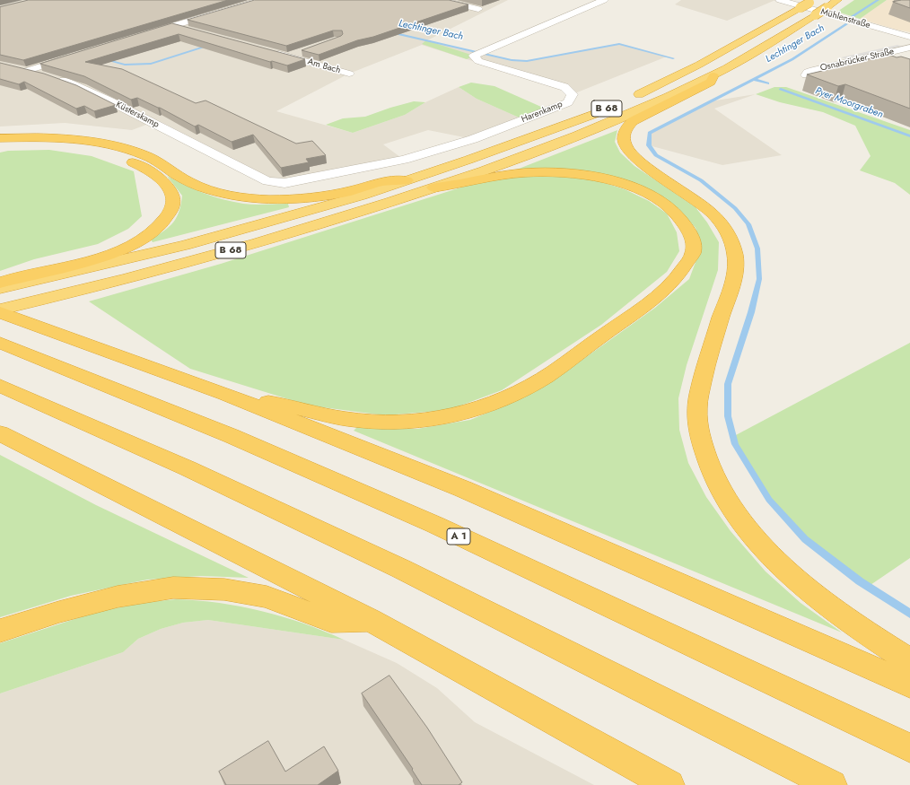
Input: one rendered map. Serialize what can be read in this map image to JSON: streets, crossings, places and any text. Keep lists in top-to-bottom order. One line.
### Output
{"streets":{"highway":["B 68","A 1"],"street":["Mühlenstraße","Osnabrücker Straße","Am Bach","Harenkamp","Küsterskamp"]},"crossings":[["Harenkamp","Küsterskamp"]],"water":["Lechtinger Bach","Pyer Moorgraben"]}
